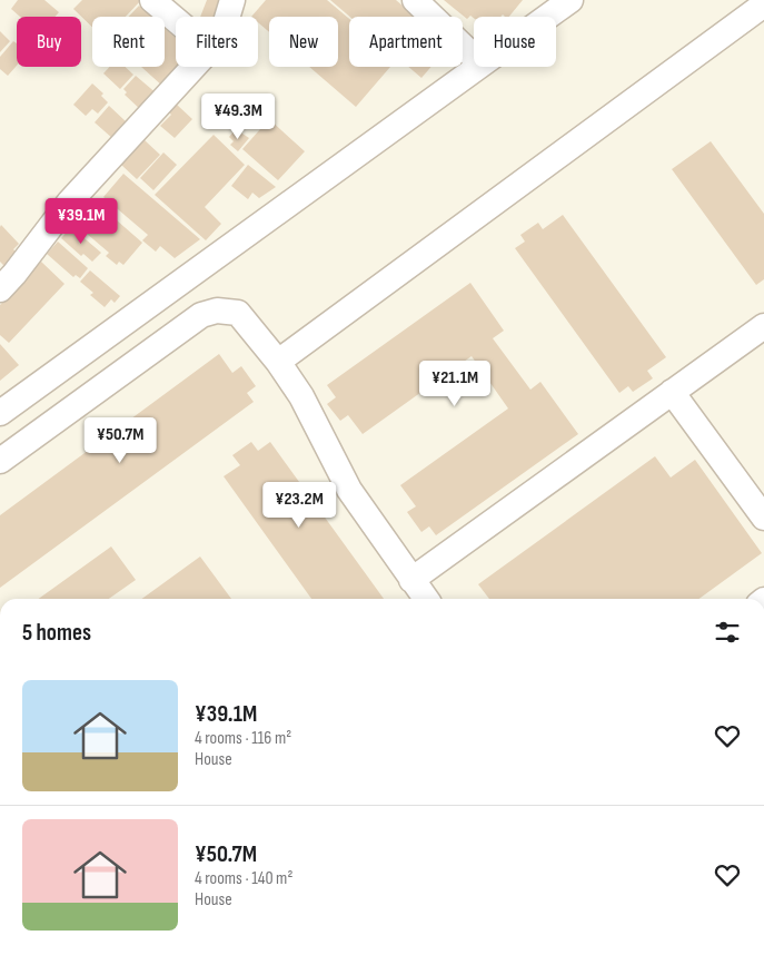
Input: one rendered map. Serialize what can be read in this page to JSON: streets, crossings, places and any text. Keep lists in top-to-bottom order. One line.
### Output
{"page":{"chip":["Buy","Rent","Filters","New","Apartment","House"],"price":["¥49.3M","¥39.1M","¥21.1M","¥50.7M","¥23.2M"],"heading":"5 homes","list":[{"name":"¥39.1M","note":"4 rooms · 116 m² · House"},{"name":"¥50.7M","note":"4 rooms · 140 m² · House"}]}}
